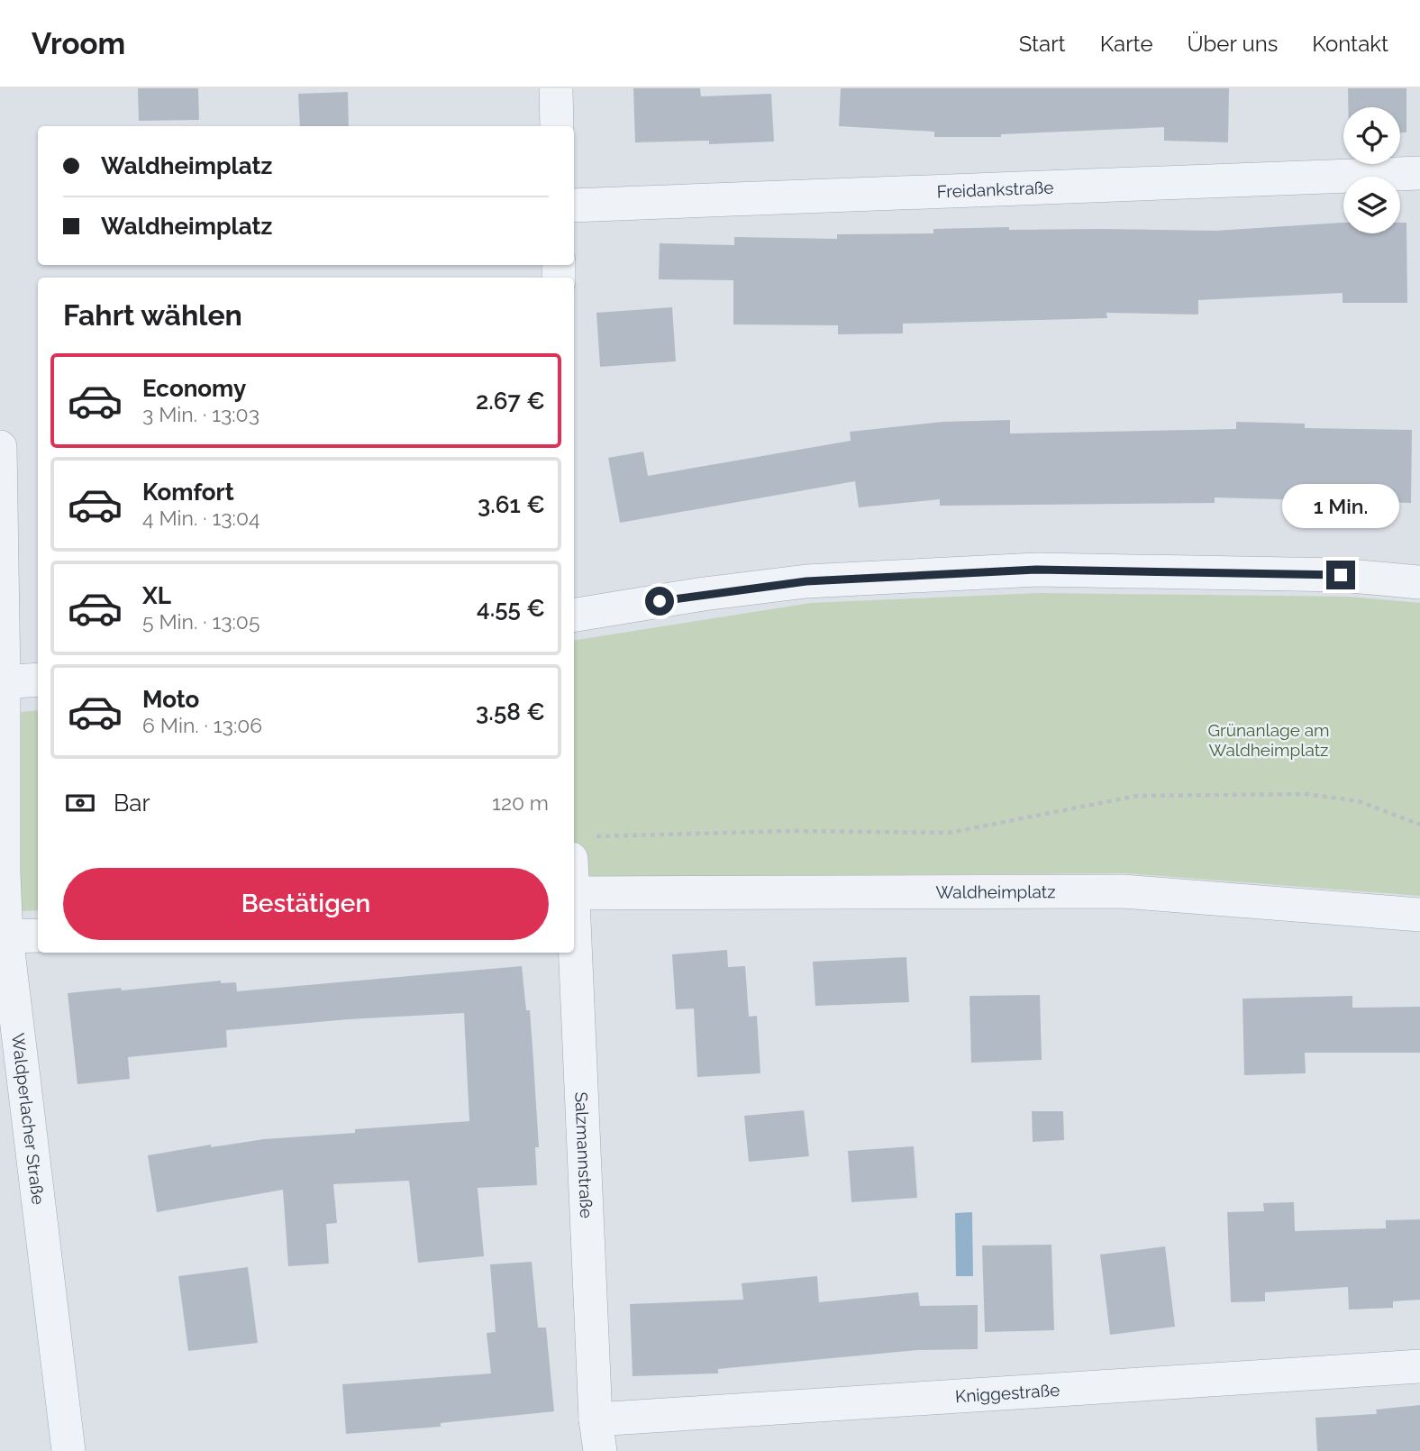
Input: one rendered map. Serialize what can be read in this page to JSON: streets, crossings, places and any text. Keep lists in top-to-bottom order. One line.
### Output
{"streets":{"street":["Freidankstraße","Waldheimplatz","Waldperlacher Straße","Salzmannstraße","Kniggestraße"]},"crossings":[["Salzmannstraße","Kniggestraße"]],"parks":["Grünanlage am Waldheimplatz"],"page":{"header":"Vroom","nav":["Start","Karte","Über uns","Kontakt"],"banner":["Waldheimplatz","Waldheimplatz"],"heading":"Fahrt wählen","list":[{"name":"Economy","note":"3 Min. · 13:03","value":"2.67 €"},{"name":"Komfort","note":"4 Min. · 13:04","value":"3.61 €"},{"name":"XL","note":"5 Min. · 13:05","value":"4.55 €"},{"name":"Moto","note":"6 Min. · 13:06","value":"3.58 €"}],"bubble":"1 Min.","pay":["Bar","120 m"],"buttons":"Bestätigen"}}
